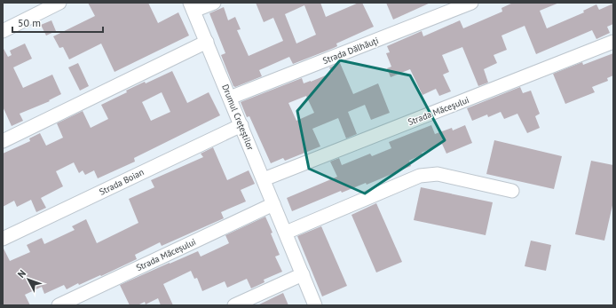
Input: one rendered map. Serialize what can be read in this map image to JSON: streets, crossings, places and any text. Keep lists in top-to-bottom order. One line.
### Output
{"streets":{"street":["Strada Dălhăuți","Strada Măceșului","Drumul Crețeștilor","Strada Boian"]},"crossings":[["Strada Dălhăuți","Drumul Crețeștilor"],["Strada Măceșului","Drumul Crețeștilor"],["Drumul Crețeștilor","Strada Boian"]],"scale_bar":"50 m","north":"top left"}
